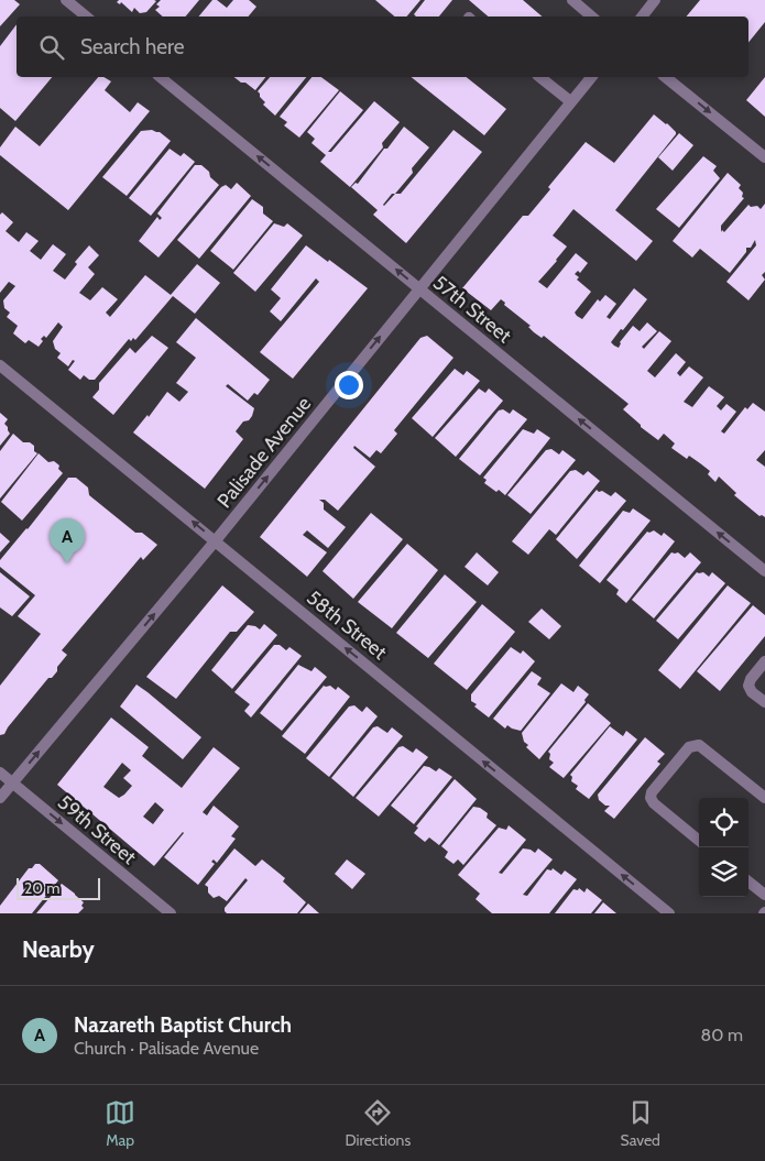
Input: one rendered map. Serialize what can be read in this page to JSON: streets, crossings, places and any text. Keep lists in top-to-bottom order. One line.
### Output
{"streets":{"street":["57th Street","Palisade Avenue","58th Street","59th Street"]},"crossings":[["57th Street","Palisade Avenue"],["Palisade Avenue","58th Street"],["Palisade Avenue","59th Street"]],"one_way":["57th Street","Palisade Avenue","58th Street","59th Street"],"scale_bar":"20 m","page":{"search":"Search here","pins":"A","scale":"20 m","heading":"Nearby","list":[{"mark":"A","name":"Nazareth Baptist Church","note":"Church · Palisade Avenue","value":"80 m"}],"nav":["Map","Directions","Saved"]}}
